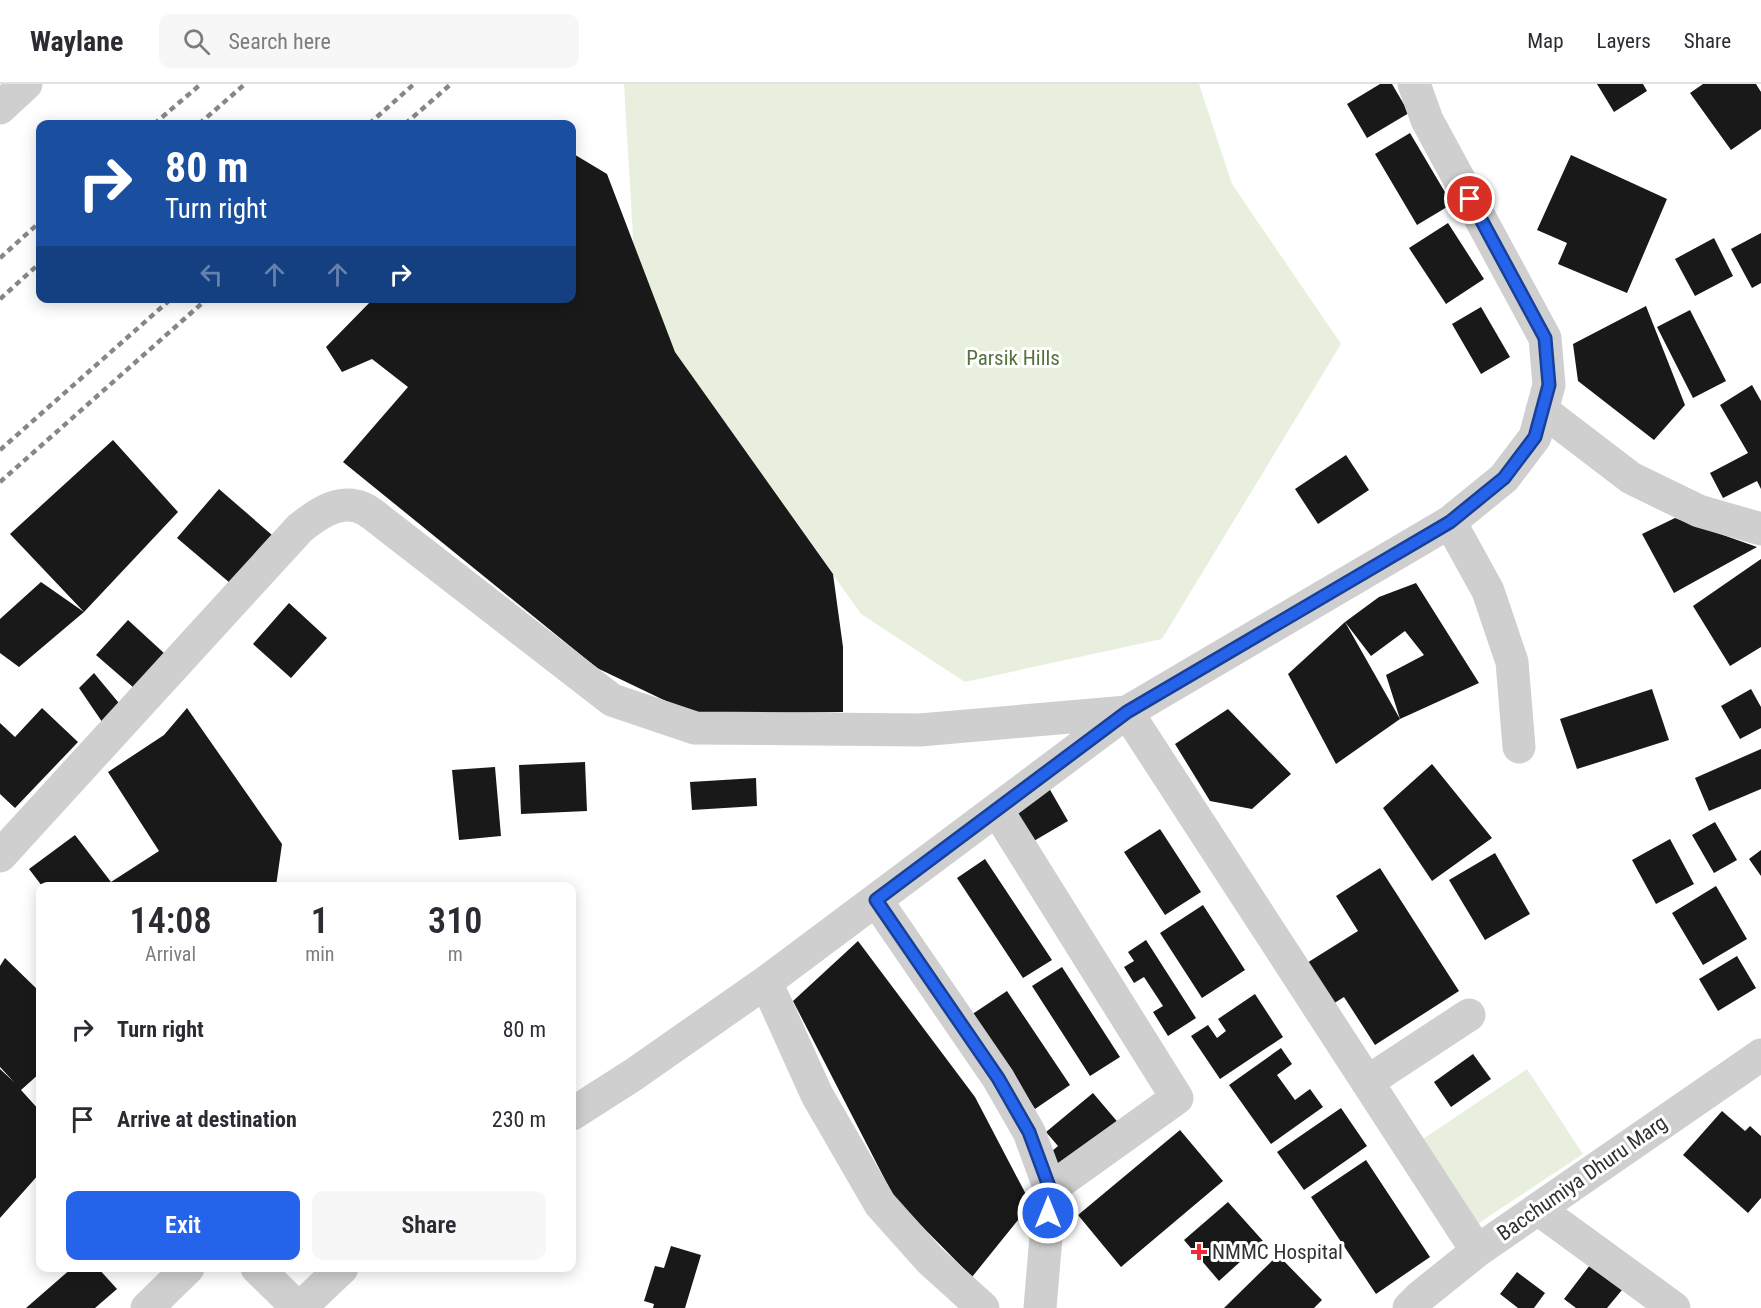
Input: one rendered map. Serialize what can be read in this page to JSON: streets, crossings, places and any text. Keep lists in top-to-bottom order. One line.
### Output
{"streets":{"street":["Bacchumiya Dhuru Marg"]},"parks":["Parsik Hills"],"places":{"health":["NMMC Hospital"]},"page":{"header":"Waylane","search":"Search here","nav":["Map","Layers","Share"],"turn":["80 m","Turn right"],"eta":["14:08","Arrival","1","min","310","m"],"list":[{"name":"Turn right","value":"80 m"},{"name":"Arrive at destination","value":"230 m"}],"buttons":["Exit","Share"]}}
